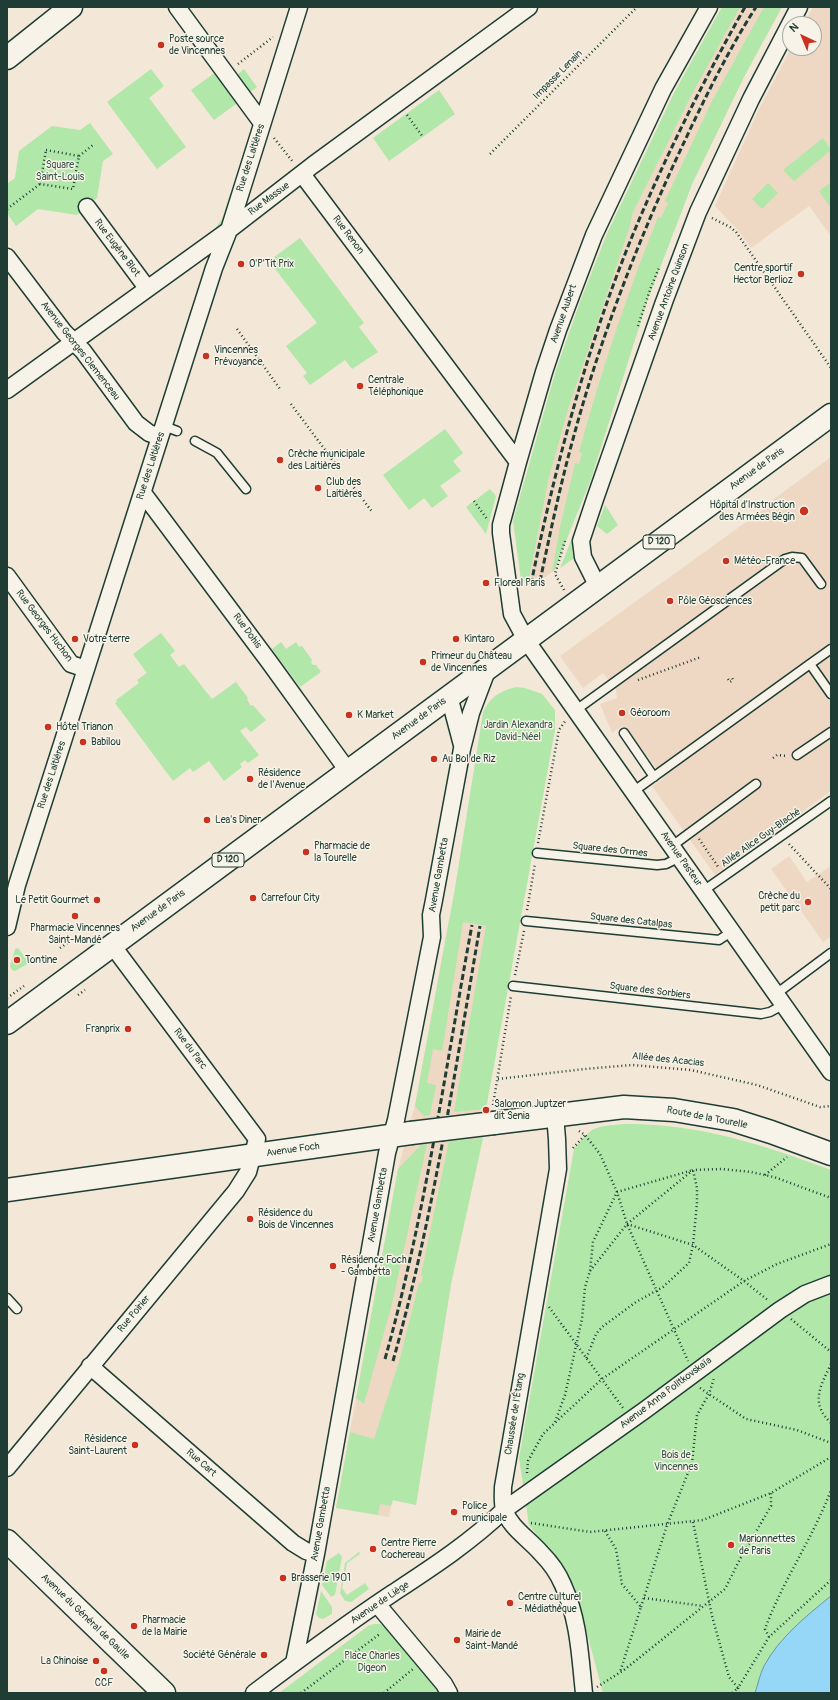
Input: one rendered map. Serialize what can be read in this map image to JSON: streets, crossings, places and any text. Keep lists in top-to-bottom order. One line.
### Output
{"streets":{"main road":["Avenue de Paris","D 120","Route de la Tourelle","Avenue Foch","Avenue du Général de Gaulle"],"street":["Rue des Laitières","Rue Massue","Rue Renon","Rue Eugène Blot","Avenue Antoine Quinson","Avenue Aubert","Avenue Georges Clemenceau","Rue Georges Huchon","Rue Dohis","Avenue Pasteur","Avenue Gambetta","Rue du Parc","Rue Poirier","Avenue Anna Politkovskaïa","Chaussée de l'Étang","Rue Cart","Avenue de Liège"],"lane":["Allée Alice Guy-Blaché","Square des Ormes","Square des Catalpas","Square des Sorbiers"],"path":["Impasse Lenain","Allée des Acacias"]},"crossings":[["Rue des Laitières","Rue Massue"],["Rue des Laitières","Avenue Georges Clemenceau"],["Rue des Laitières","Rue Georges Huchon"],["Rue des Laitières","Rue Dohis"],["Rue Massue","Rue Renon"],["Rue Massue","Rue Eugène Blot"],["Rue Massue","Avenue Georges Clemenceau"],["Rue Renon","Avenue Aubert"],["Avenue Antoine Quinson","Avenue de Paris"],["Avenue Aubert","Avenue de Paris"],["Avenue Aubert","Avenue Pasteur"],["Avenue de Paris","Rue Dohis"],["Avenue de Paris","Avenue Pasteur"],["Avenue de Paris","Avenue Gambetta"],["Avenue de Paris","Rue du Parc"],["Allée Alice Guy-Blaché","Avenue Pasteur"],["Square des Ormes","Avenue Pasteur"],["Avenue Pasteur","Square des Catalpas"],["Avenue Pasteur","Square des Sorbiers"],["Avenue Gambetta","Avenue Foch"],["Avenue Gambetta","Rue Cart"],["Avenue Gambetta","Avenue de Liège"],["Rue du Parc","Avenue Foch"],["Rue du Parc","Rue Poirier"],["Route de la Tourelle","Avenue Foch"],["Avenue Foch","Rue Poirier"],["Avenue Foch","Chaussée de l'Étang"],["Rue Poirier","Rue Cart"],["Avenue Anna Politkovskaïa","Chaussée de l'Étang"],["Avenue Anna Politkovskaïa","Avenue de Liège"],["Chaussée de l'Étang","Avenue de Liège"]],"parks":["Square Saint-Louis","Jardin Alexandra David-Néel","Bois de Vincennes","Place Charles Digeon"],"places":["Poste source de Vincennes","O'P'Tit Prix","Centre sportif Hector Berlioz","Vincennes Prévoyance","Centrale Téléphonique","Crèche municipale des Laitières","Club des Laitières","Hôpital d'Instruction des Armées Bégin","Météo-France","Floreal Paris","Pôle Géosciences","Votre terre","Kintaro","Primeur du Château de Vincennes","Géoroom","K Market","Hôtel Trianon","Babilou","Au Bol de Riz","Résidence de l'Avenue","Lea's Diner","Pharmacie de la Tourelle","Carrefour City","Le Petit Gourmet","Crèche du petit parc","Pharmacie Vincennes Saint-Mandé","Tontine","Franprix","Salomon Juptzer dit Senia","Résidence du Bois de Vincennes","Résidence Foch - Gambetta","Résidence Saint-Laurent","Police municipale","Marionnettes de Paris","Centre Pierre Cochereau","Brasserie 1901","Centre culturel - Médiathèque","Pharmacie de la Mairie","Mairie de Saint-Mandé","Société Générale","La Chinoise","CCF"],"north":"top left"}
